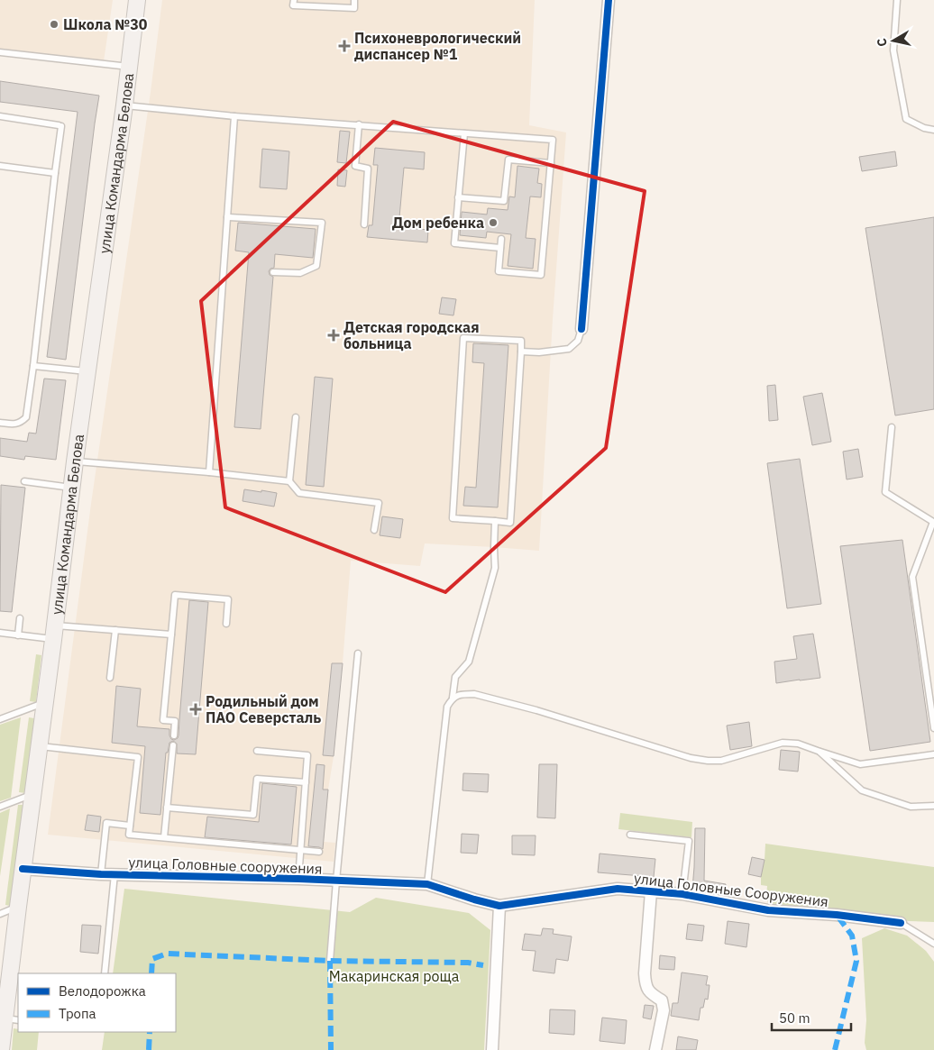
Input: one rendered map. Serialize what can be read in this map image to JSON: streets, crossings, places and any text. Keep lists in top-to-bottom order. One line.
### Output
{"streets":{"main road":["улица Командарма Белова"],"street":["улица Головные сооружения","улица Головные Сооружения"]},"crossings":[["улица Командарма Белова","улица Головные сооружения"],["улица Головные сооружения","улица Головные Сооружения"]],"parks":["Макаринская роща"],"places":{"other":["Школа №30","Дом ребенка"],"health":["Психоневрологический диспансер №1","Детская городская больница","Родильный дом ПАО Северсталь"]},"legend":["Велодорожка","Тропа"],"scale_bar":"50 m","north":"left"}
